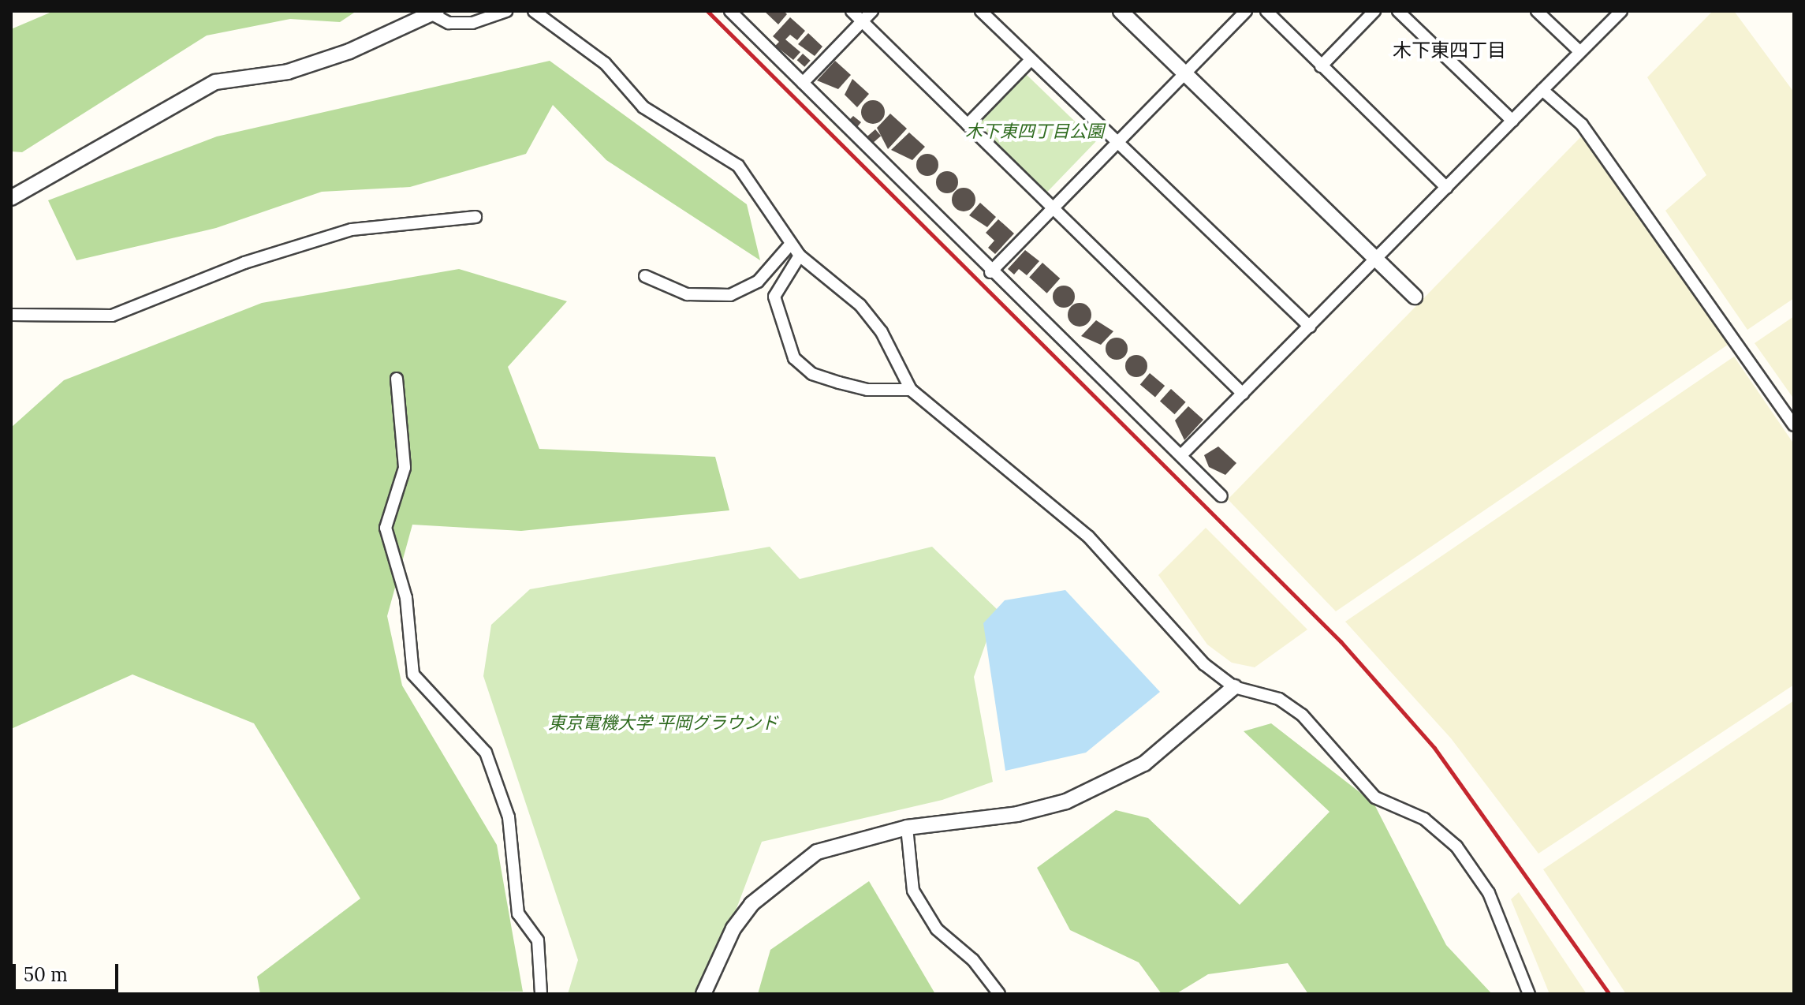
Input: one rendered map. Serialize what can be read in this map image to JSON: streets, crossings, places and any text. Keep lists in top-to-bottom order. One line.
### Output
{"districts":["木下東四丁目"],"parks":["木下東四丁目公園","東京電機大学 平岡グラウンド"],"scale_bar":"50 m"}
